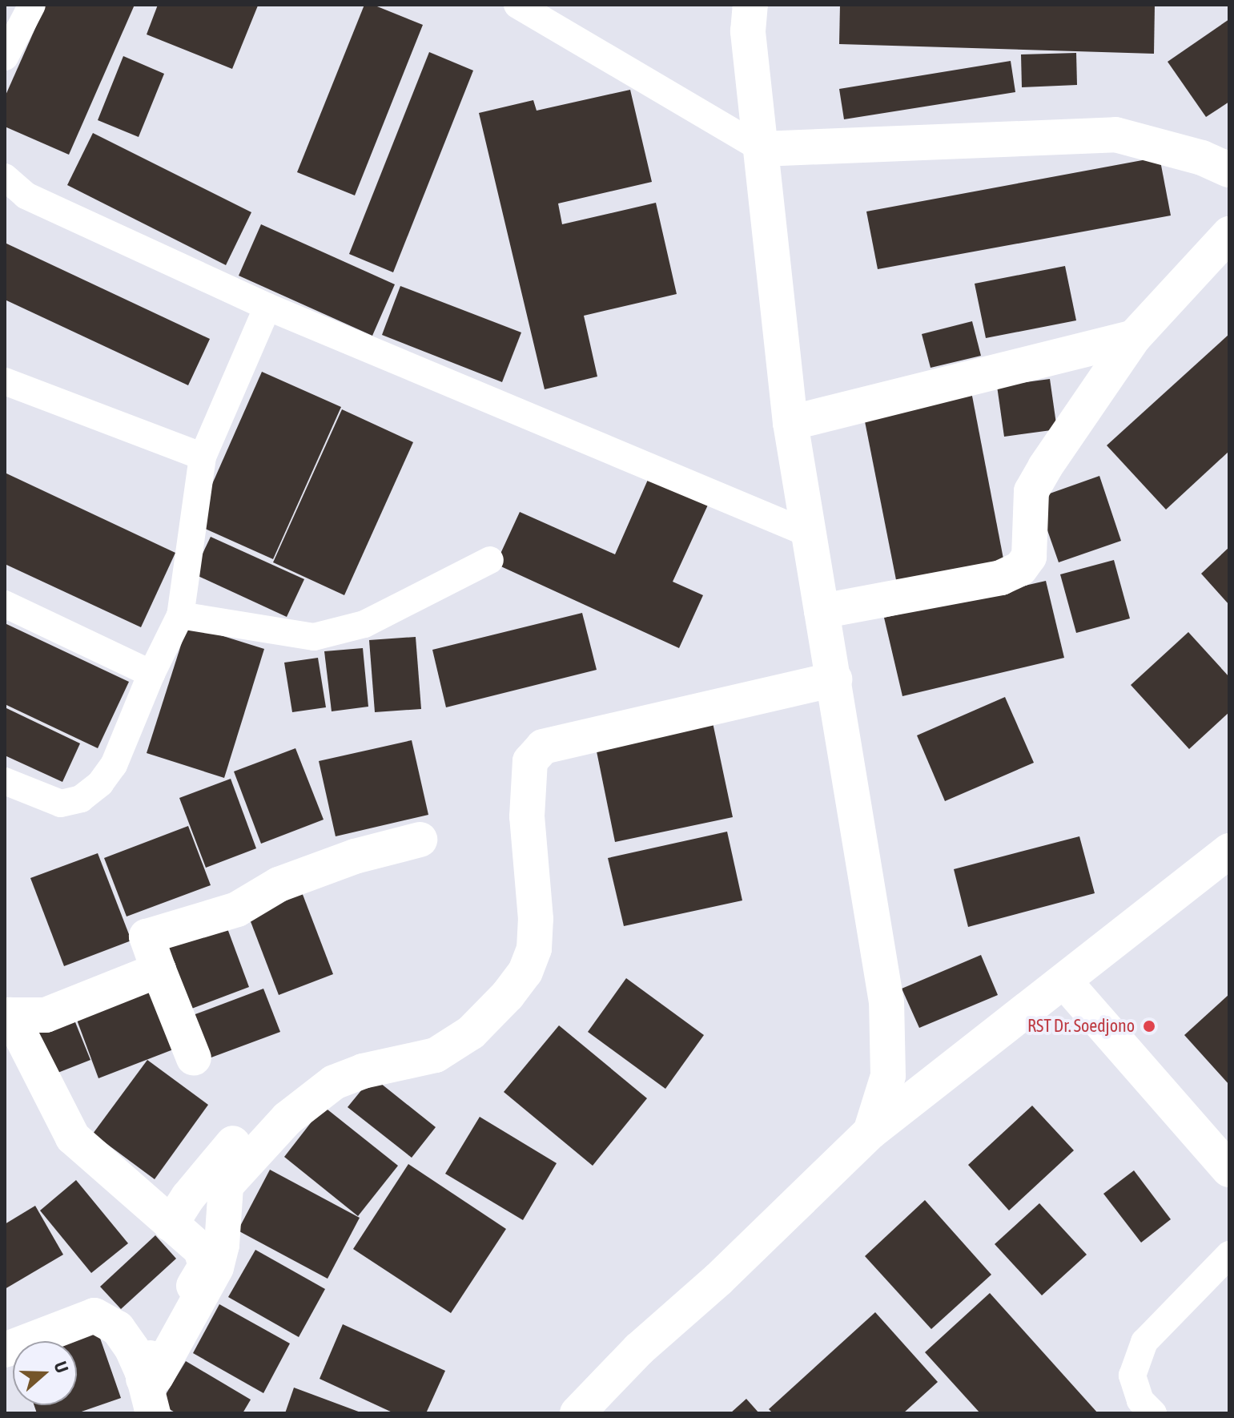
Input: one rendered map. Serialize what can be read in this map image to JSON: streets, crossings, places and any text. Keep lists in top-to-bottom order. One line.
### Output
{"places":["RST Dr. Soedjono"],"north":"right"}
